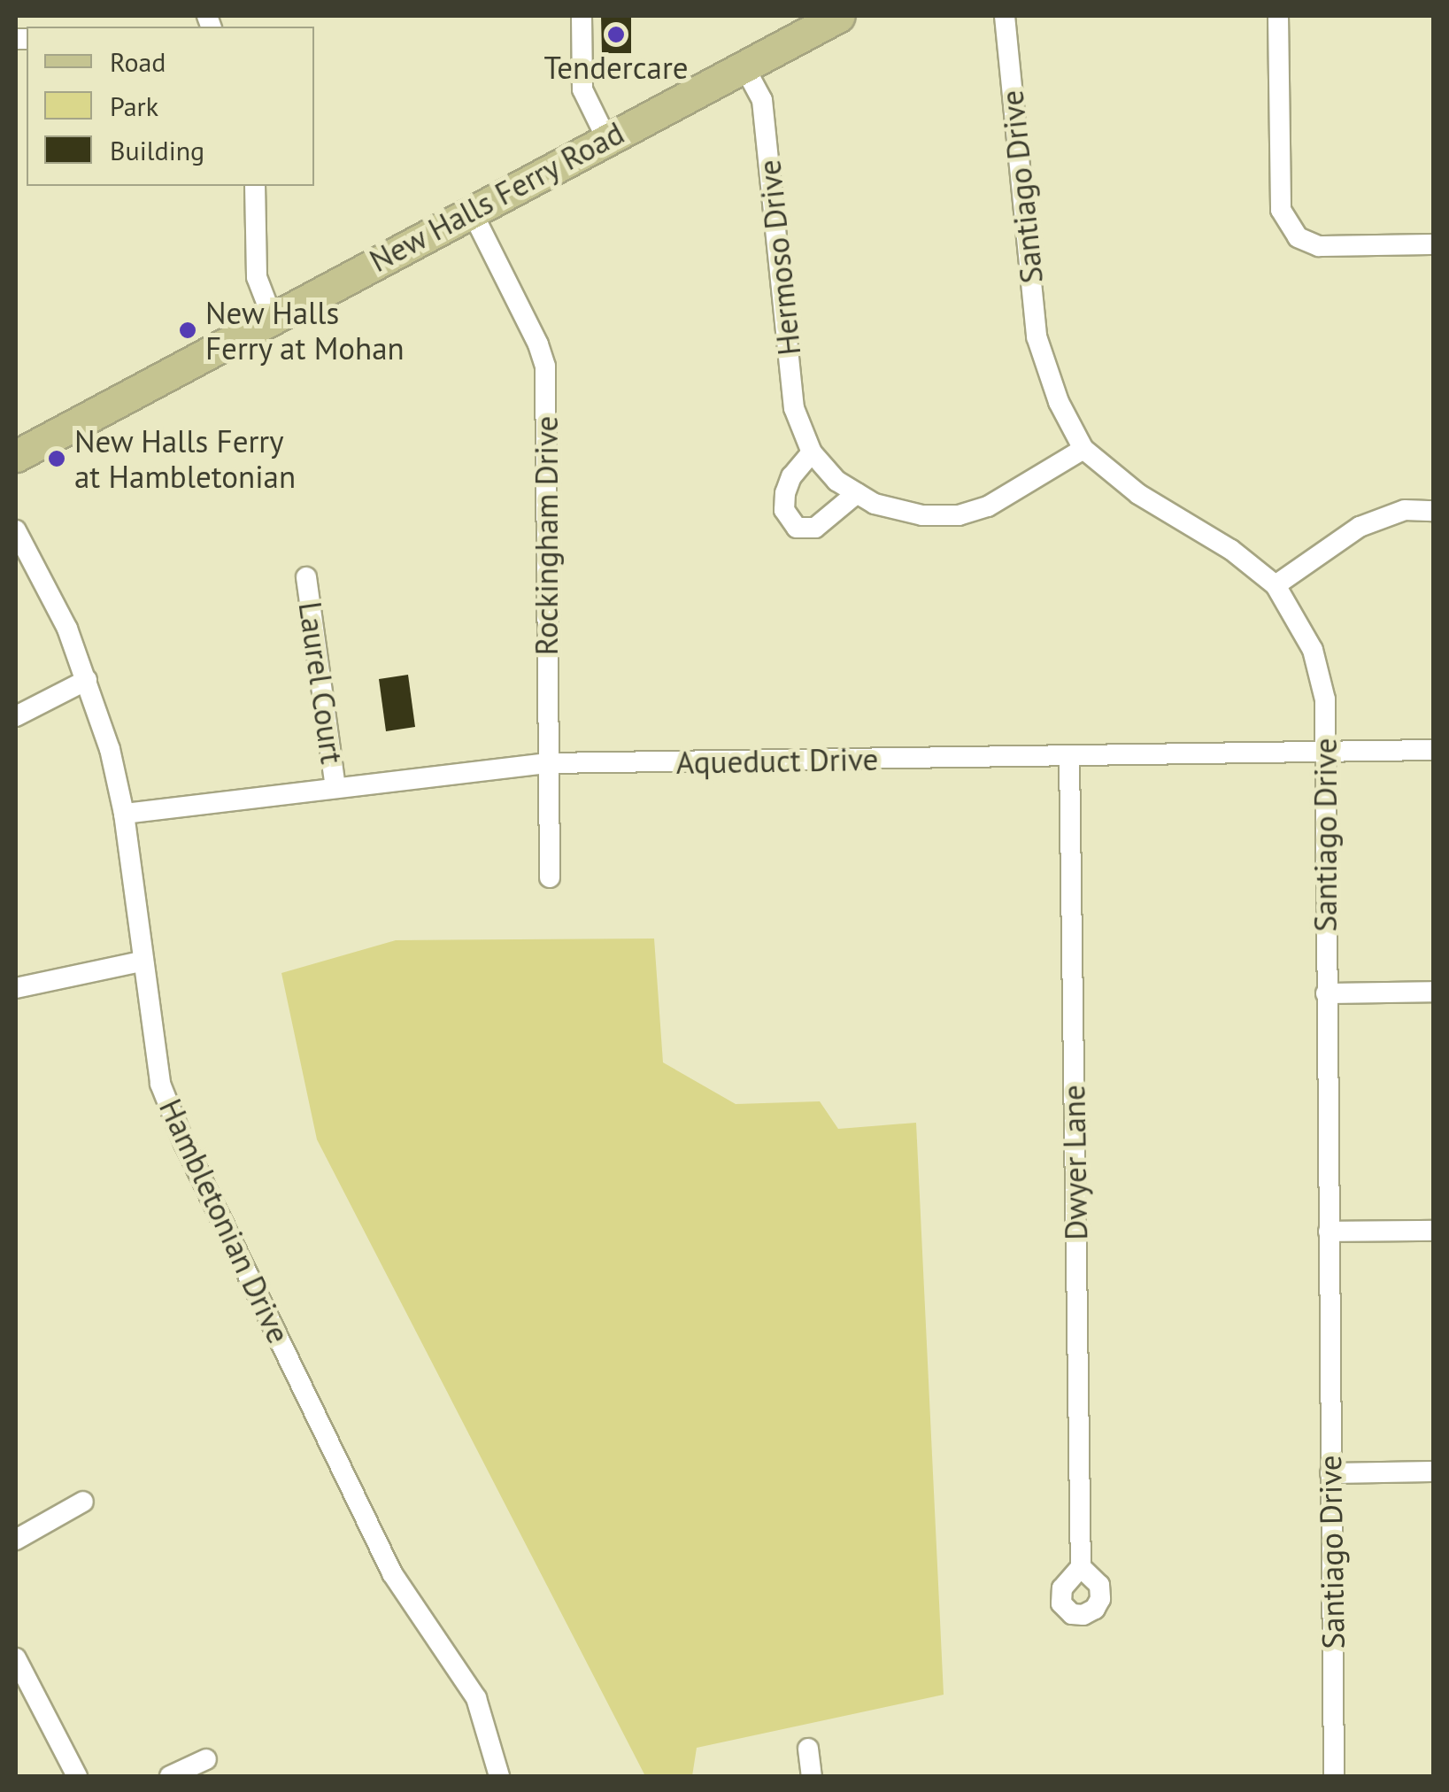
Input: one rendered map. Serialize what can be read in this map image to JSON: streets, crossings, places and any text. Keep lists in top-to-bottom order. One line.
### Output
{"streets":{"main road":["New Halls Ferry Road"],"street":["Santiago Drive","Hermoso Drive","Rockingham Drive","Laurel Court","Aqueduct Drive","Dwyer Lane","Hambletonian Drive"]},"crossings":[["Santiago Drive","Hermoso Drive"],["Santiago Drive","Aqueduct Drive"],["New Halls Ferry Road","Hermoso Drive"],["New Halls Ferry Road","Rockingham Drive"],["Rockingham Drive","Aqueduct Drive"],["Laurel Court","Aqueduct Drive"],["Aqueduct Drive","Dwyer Lane"],["Aqueduct Drive","Hambletonian Drive"]],"places":["Tendercare","New Halls Ferry at Mohan","New Halls Ferry at Hambletonian"],"legend":["Road","Park","Building"]}
